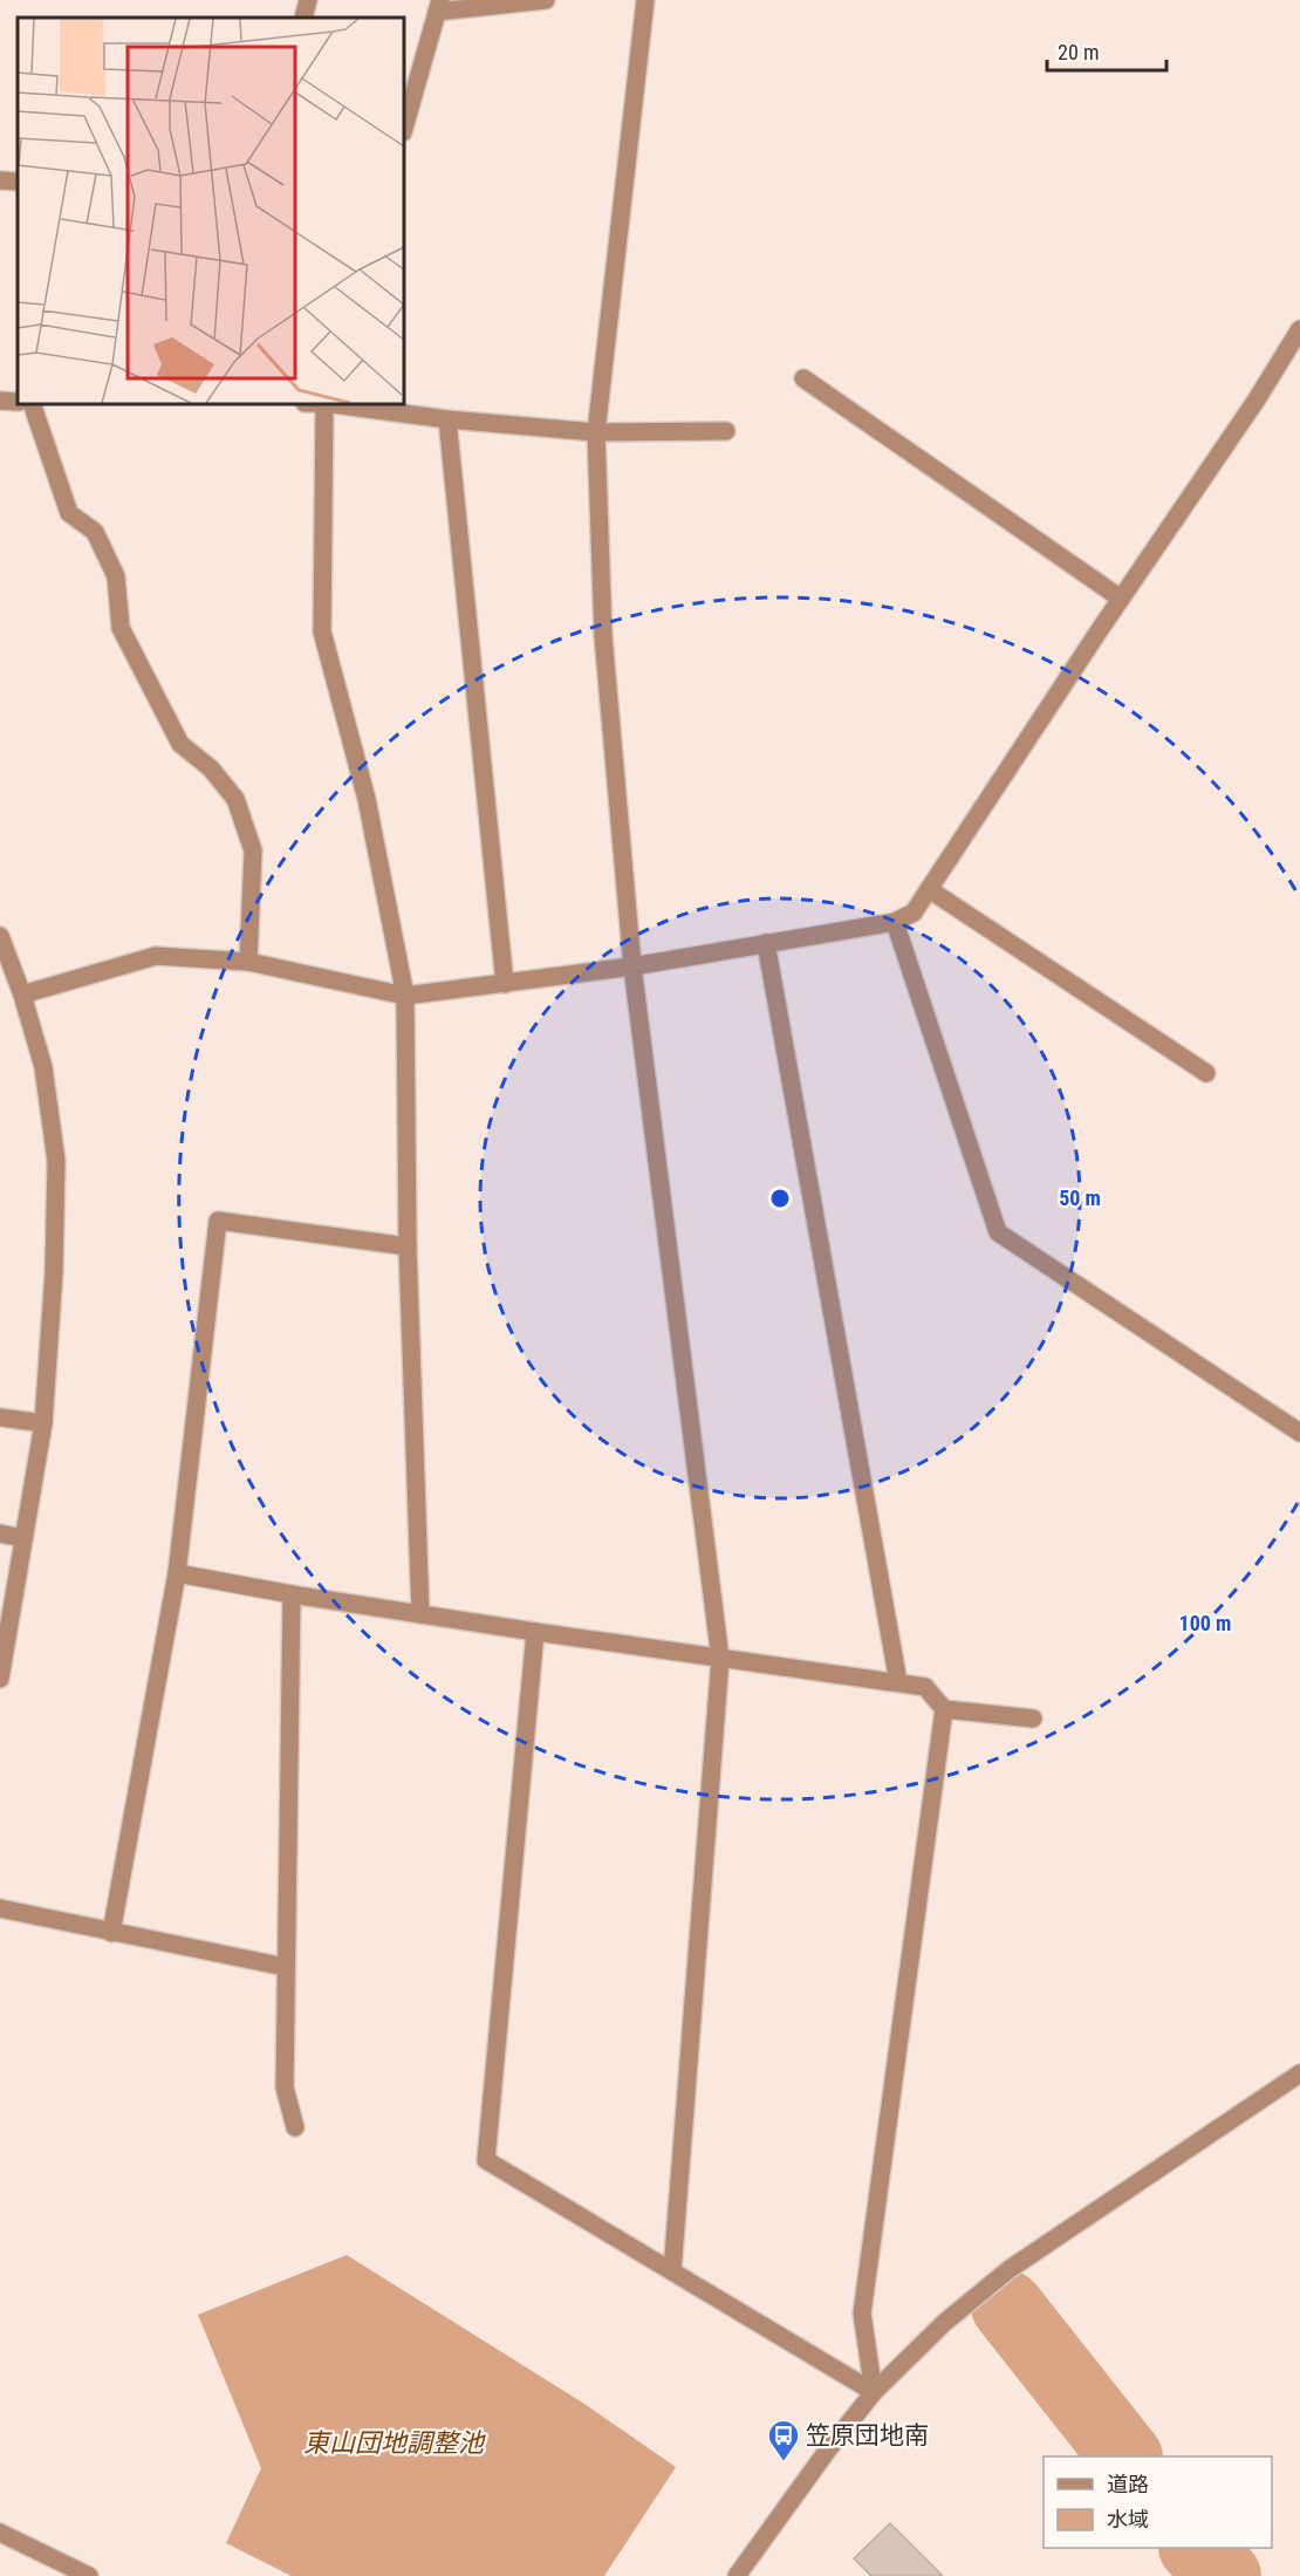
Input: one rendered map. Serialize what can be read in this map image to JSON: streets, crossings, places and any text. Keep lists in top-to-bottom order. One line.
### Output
{"water":["東山団地調整池"],"places":{"bus stop":["笠原団地南"]},"legend":["道路","水域"],"scale_bar":"20 m","rings":["50 m","100 m"]}
